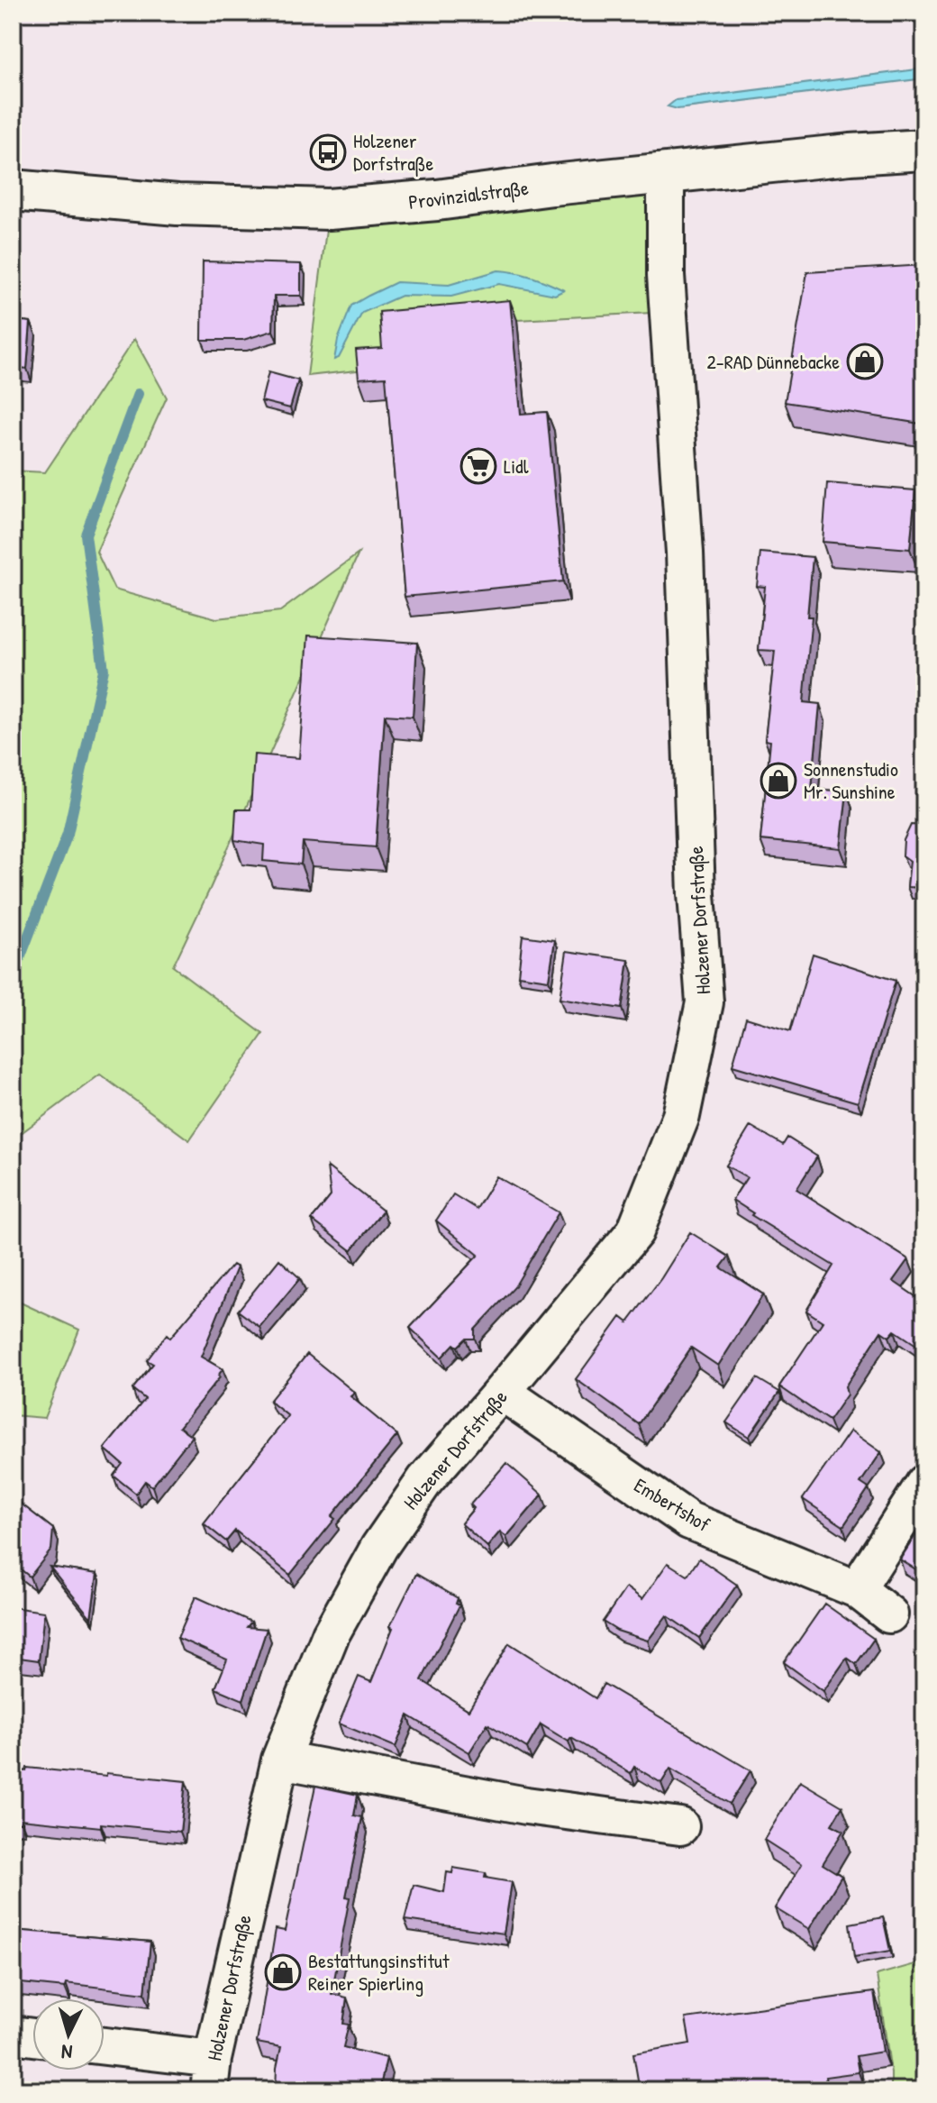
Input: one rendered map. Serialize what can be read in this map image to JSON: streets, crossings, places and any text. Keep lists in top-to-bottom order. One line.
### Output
{"streets":{"main road":["Provinzialstraße"],"street":["Holzener Dorfstraße","Embertshof"]},"crossings":[["Provinzialstraße","Holzener Dorfstraße"],["Holzener Dorfstraße","Embertshof"]],"places":{"bus stop":["Holzener Dorfstraße"],"shop":["2-RAD Dünnebacke","Sonnenstudio Mr. Sunshine","Bestattungsinstitut Reiner Spierling"],"supermarket":["Lidl"]},"north":"bottom"}
